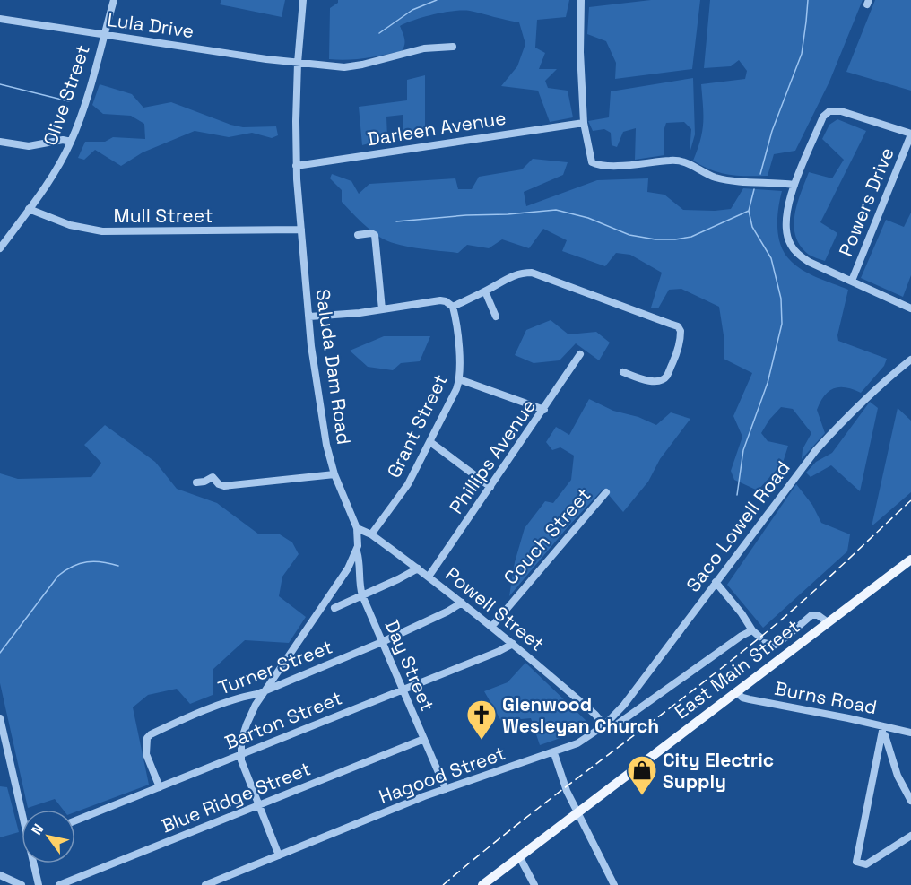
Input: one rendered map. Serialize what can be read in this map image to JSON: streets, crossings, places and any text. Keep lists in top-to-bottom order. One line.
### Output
{"streets":{"main road":["East Main Street"],"street":["Lula Drive","Olive Street","Darleen Avenue","Powers Drive","Mull Street","Saluda Dam Road","Grant Street","Phillips Avenue","Saco Lowell Road","Couch Street","Powell Street","Day Street","Turner Street","Burns Road","Barton Street","Hagood Street","Blue Ridge Street"]},"crossings":[["Lula Drive","Olive Street"],["Lula Drive","Saluda Dam Road"],["Olive Street","Mull Street"],["Darleen Avenue","Saluda Dam Road"],["Mull Street","Saluda Dam Road"],["Saluda Dam Road","Powell Street"],["Saluda Dam Road","Day Street"],["Saluda Dam Road","Turner Street"],["Saluda Dam Road","Barton Street"],["Saluda Dam Road","Hagood Street"],["Saluda Dam Road","Blue Ridge Street"],["Grant Street","Powell Street"],["Phillips Avenue","Powell Street"],["Saco Lowell Road","Powell Street"],["Saco Lowell Road","Hagood Street"],["Couch Street","Powell Street"],["Powell Street","Turner Street"],["Powell Street","Barton Street"],["Powell Street","Hagood Street"],["Day Street","Turner Street"],["Day Street","Barton Street"],["Day Street","Hagood Street"],["Day Street","Blue Ridge Street"],["Turner Street","Barton Street"],["East Main Street","Burns Road"]],"places":{"church":["Glenwood Wesleyan Church"],"shop":["City Electric Supply"]},"north":"top left"}
